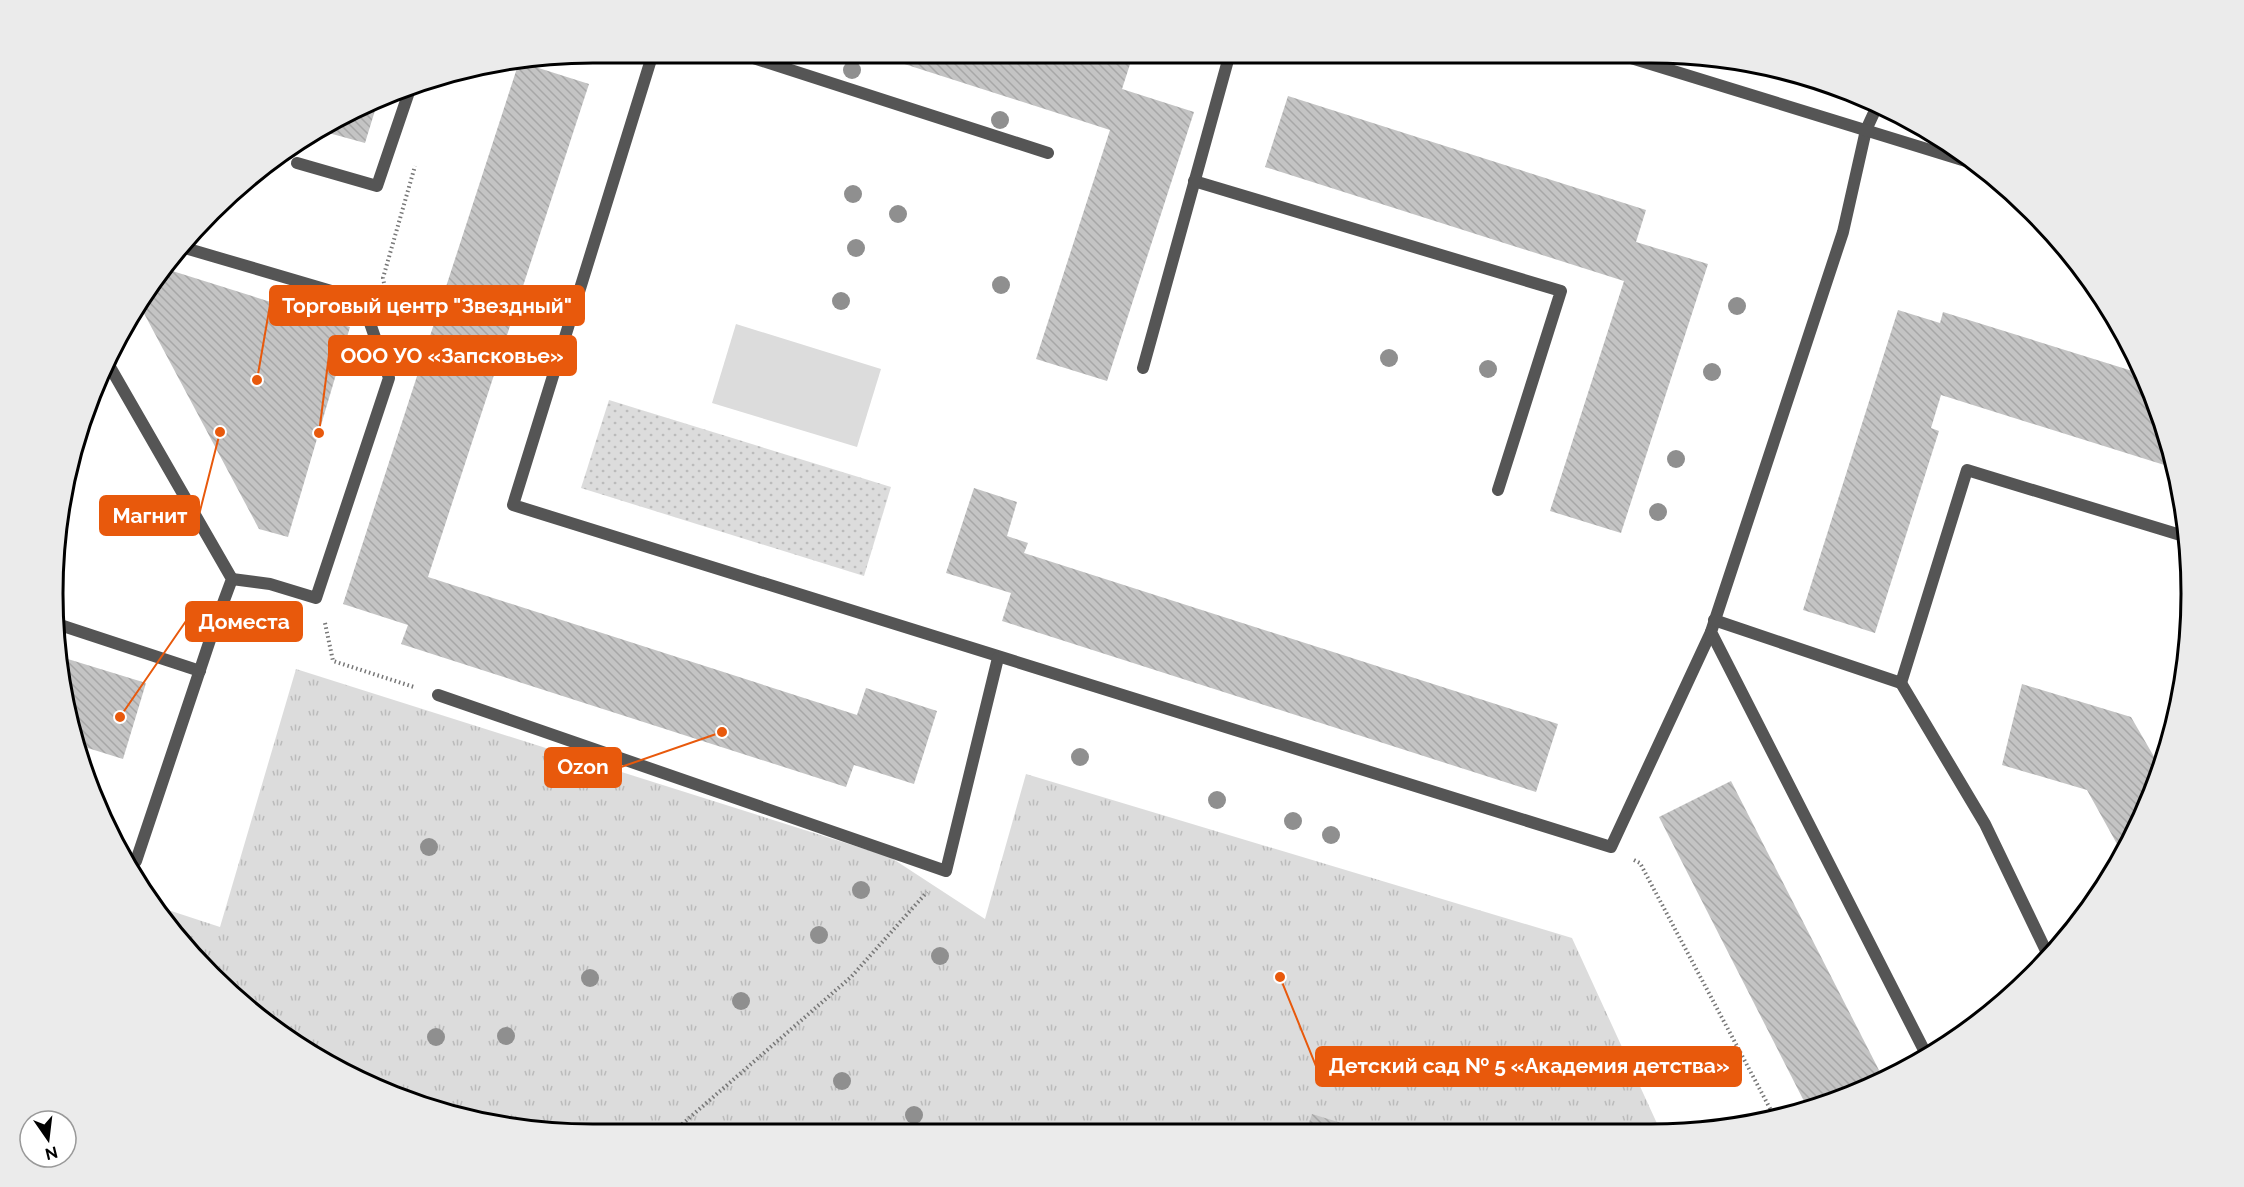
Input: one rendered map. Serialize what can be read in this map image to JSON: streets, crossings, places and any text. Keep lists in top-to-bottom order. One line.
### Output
{"places":["Торговый центр \"Звездный\"","Магнит","ООО УО «Запсковье»","Доместа","Ozon","Детский сад № 5 «Академия детства»"],"north":"bottom"}
